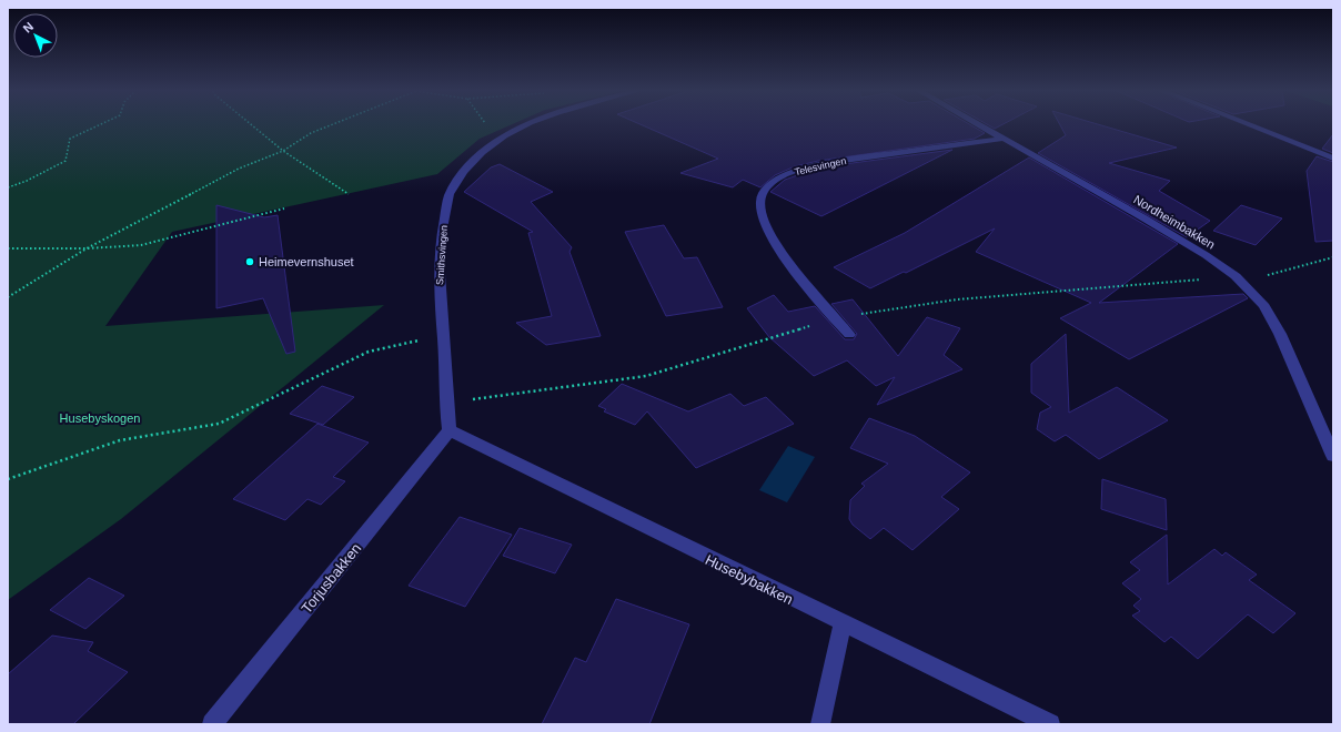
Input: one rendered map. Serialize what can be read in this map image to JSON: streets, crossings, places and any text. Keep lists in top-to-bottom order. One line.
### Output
{"streets":{"street":["Telesvingen","Nordheimbakken","Smithsvingen","Torjusbakken","Husebybakken"]},"crossings":[["Telesvingen","Nordheimbakken"],["Smithsvingen","Torjusbakken"],["Smithsvingen","Husebybakken"],["Torjusbakken","Husebybakken"]],"parks":["Husebyskogen"],"places":["Heimevernshuset"],"north":"top left"}
